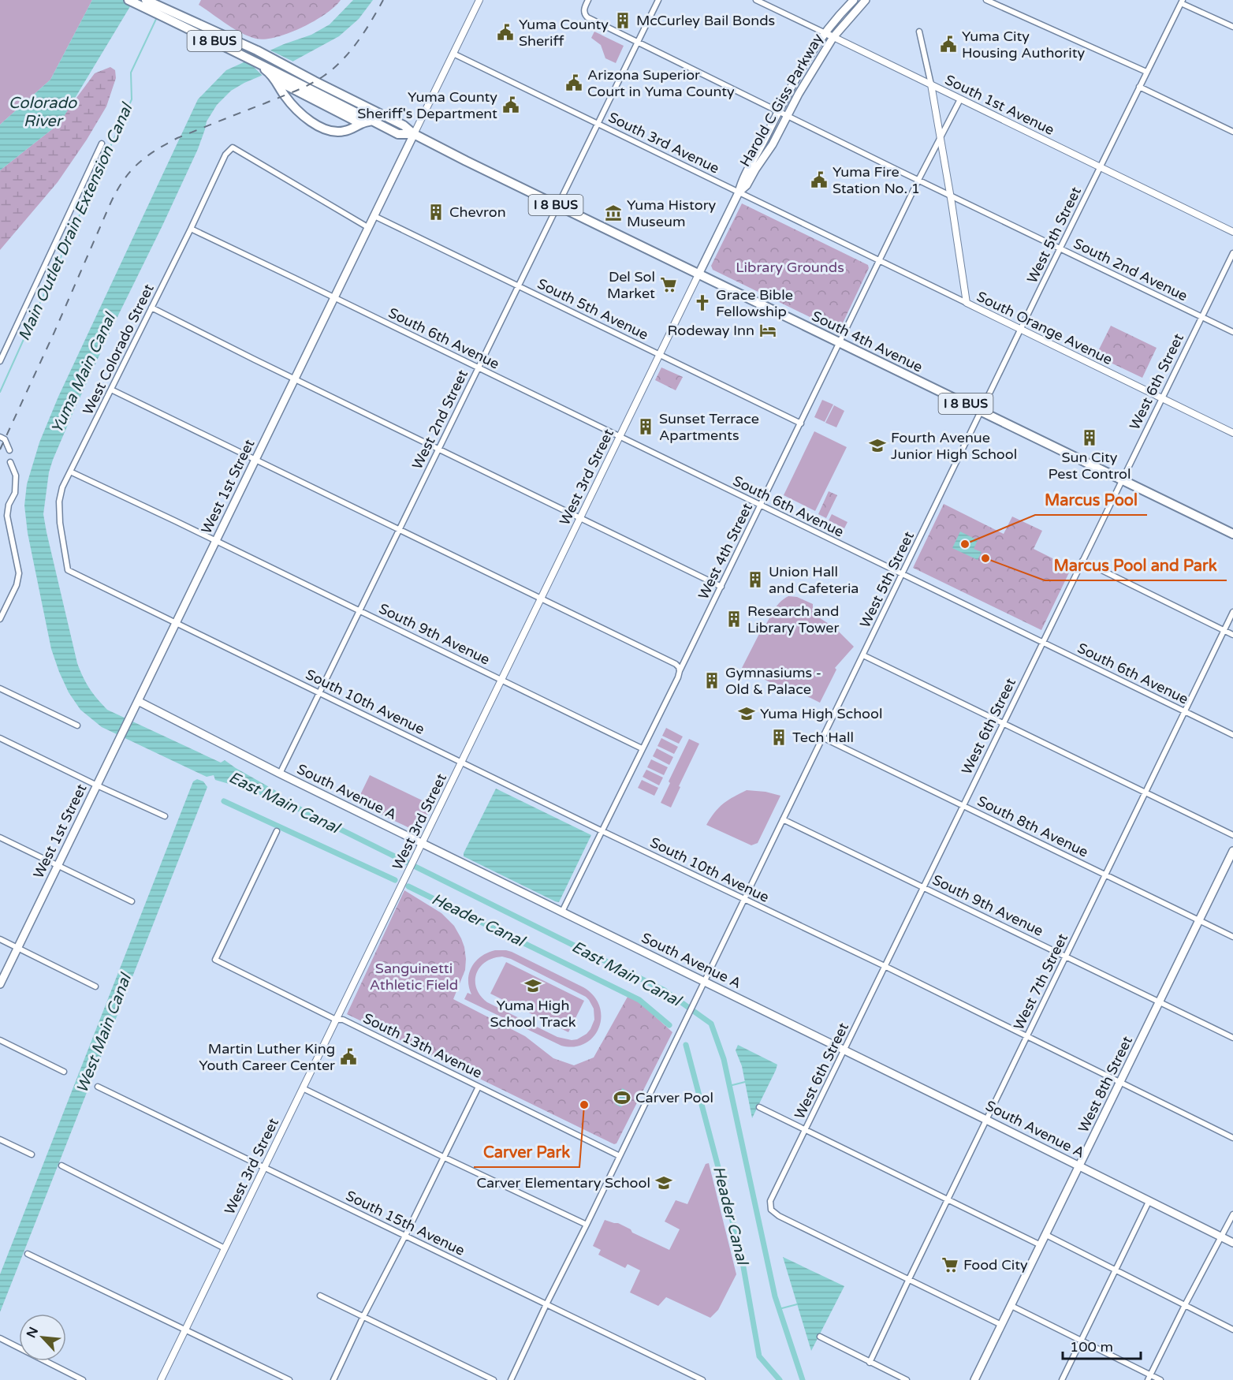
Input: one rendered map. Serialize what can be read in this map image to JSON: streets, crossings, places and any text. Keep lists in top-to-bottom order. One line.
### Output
{"streets":{"main road":["I 8 BUS","Harold C Giss Parkway","South 4th Avenue","West 1st Street","South Avenue A","West 8th Street"],"street":["South 1st Avenue","South 3rd Avenue","West 5th Street","South 2nd Avenue","South 5th Avenue","South Orange Avenue","South 6th Avenue","West Colorado Street","West 6th Street","West 2nd Street","West 3rd Street","West 4th Street","South 9th Avenue","South 10th Avenue","South 8th Avenue","West 7th Street","South 13th Avenue","South 15th Avenue"]},"crossings":[["I 8 BUS","South 4th Avenue"],["I 8 BUS","West 1st Street"],["Harold C Giss Parkway","South 1st Avenue"],["Harold C Giss Parkway","South 3rd Avenue"],["Harold C Giss Parkway","South 2nd Avenue"],["Harold C Giss Parkway","South 4th Avenue"],["Harold C Giss Parkway","West 3rd Street"],["South 1st Avenue","West 5th Street"],["South 1st Avenue","South Orange Avenue"],["South 1st Avenue","West 4th Street"],["South 3rd Avenue","South Orange Avenue"],["South 3rd Avenue","West 2nd Street"],["South 3rd Avenue","West 1st Street"],["South 3rd Avenue","West 4th Street"],["West 5th Street","South 2nd Avenue"],["West 5th Street","South Orange Avenue"],["West 5th Street","South 6th Avenue"],["West 5th Street","South 4th Avenue"],["West 5th Street","South 9th Avenue"],["West 5th Street","South 10th Avenue"],["West 5th Street","South Avenue A"],["West 5th Street","South 8th Avenue"],["West 5th Street","South 13th Avenue"],["West 5th Street","South 15th Avenue"],["South 2nd Avenue","South Orange Avenue"],["South 2nd Avenue","West 6th Street"],["South 2nd Avenue","West 2nd Street"],["South 2nd Avenue","West 4th Street"],["South 5th Avenue","West 2nd Street"],["South 5th Avenue","West 3rd Street"],["South 5th Avenue","West 1st Street"],["South 5th Avenue","West 4th Street"],["South Orange Avenue","West 6th Street"],["South Orange Avenue","West 4th Street"],["South 6th Avenue","West Colorado Street"],["South 6th Avenue","West 6th Street"],["South 6th Avenue","West 2nd Street"],["South 6th Avenue","West 3rd Street"],["South 6th Avenue","West 1st Street"],["South 6th Avenue","West 4th Street"],["South 6th Avenue","West 7th Street"],["South 4th Avenue","West 6th Street"],["South 4th Avenue","West 2nd Street"],["South 4th Avenue","West 3rd Street"],["South 4th Avenue","West 1st Street"],["South 4th Avenue","West 4th Street"],["West Colorado Street","West 1st Street"],["West Colorado Street","South 9th Avenue"],["West Colorado Street","South 10th Avenue"],["West 6th Street","South 9th Avenue"],["West 6th Street","South 10th Avenue"],["West 6th Street","South Avenue A"],["West 6th Street","South 8th Avenue"],["West 6th Street","West 7th Street"],["West 2nd Street","South 9th Avenue"],["West 2nd Street","South 10th Avenue"],["West 2nd Street","South Avenue A"],["West 3rd Street","South 9th Avenue"],["West 3rd Street","South 10th Avenue"],["West 3rd Street","South Avenue A"],["West 3rd Street","South 13th Avenue"],["West 3rd Street","South 15th Avenue"],["West 1st Street","South 9th Avenue"],["West 1st Street","South 10th Avenue"],["West 1st Street","South Avenue A"],["West 4th Street","South 9th Avenue"],["West 4th Street","South 10th Avenue"],["West 4th Street","South Avenue A"],["South 9th Avenue","West 7th Street"],["South 9th Avenue","West 8th Street"],["South 10th Avenue","West 7th Street"],["South 10th Avenue","West 8th Street"],["South Avenue A","West 7th Street"],["South Avenue A","West 8th Street"],["South 8th Avenue","West 7th Street"],["South 8th Avenue","West 8th Street"]],"water":["Colorado River","Main Outlet Drain Extension Canal","Yuma Main Canal","East Main Canal","Header Canal","West Main Canal"],"parks":["Library Grounds","Sanguinetti Athletic Field"],"places":{"building":["McCurley Bail Bonds","Chevron","Sunset Terrace Apartments","Sun City Pest Control","Union Hall and Cafeteria","Research and Library Tower","Gymnasiums - Old & Palace","Tech Hall"],"public building":["Yuma County Sheriff","Yuma City Housing Authority","Arizona Superior Court in Yuma County","Yuma County Sheriff's Department","Yuma Fire Station No. 1","Martin Luther King Youth Career Center"],"museum":["Yuma History Museum"],"supermarket":["Del Sol Market","Food City"],"church":["Grace Bible Fellowship"],"hotel":["Rodeway Inn"],"school or university":["Fourth Avenue Junior High School","Yuma High School","Yuma High School Track","Carver Elementary School"],"other":["Marcus Pool","Marcus Pool and Park","Carver Park"],"sports":["Carver Pool"]},"scale_bar":"100 m","north":"top left"}
